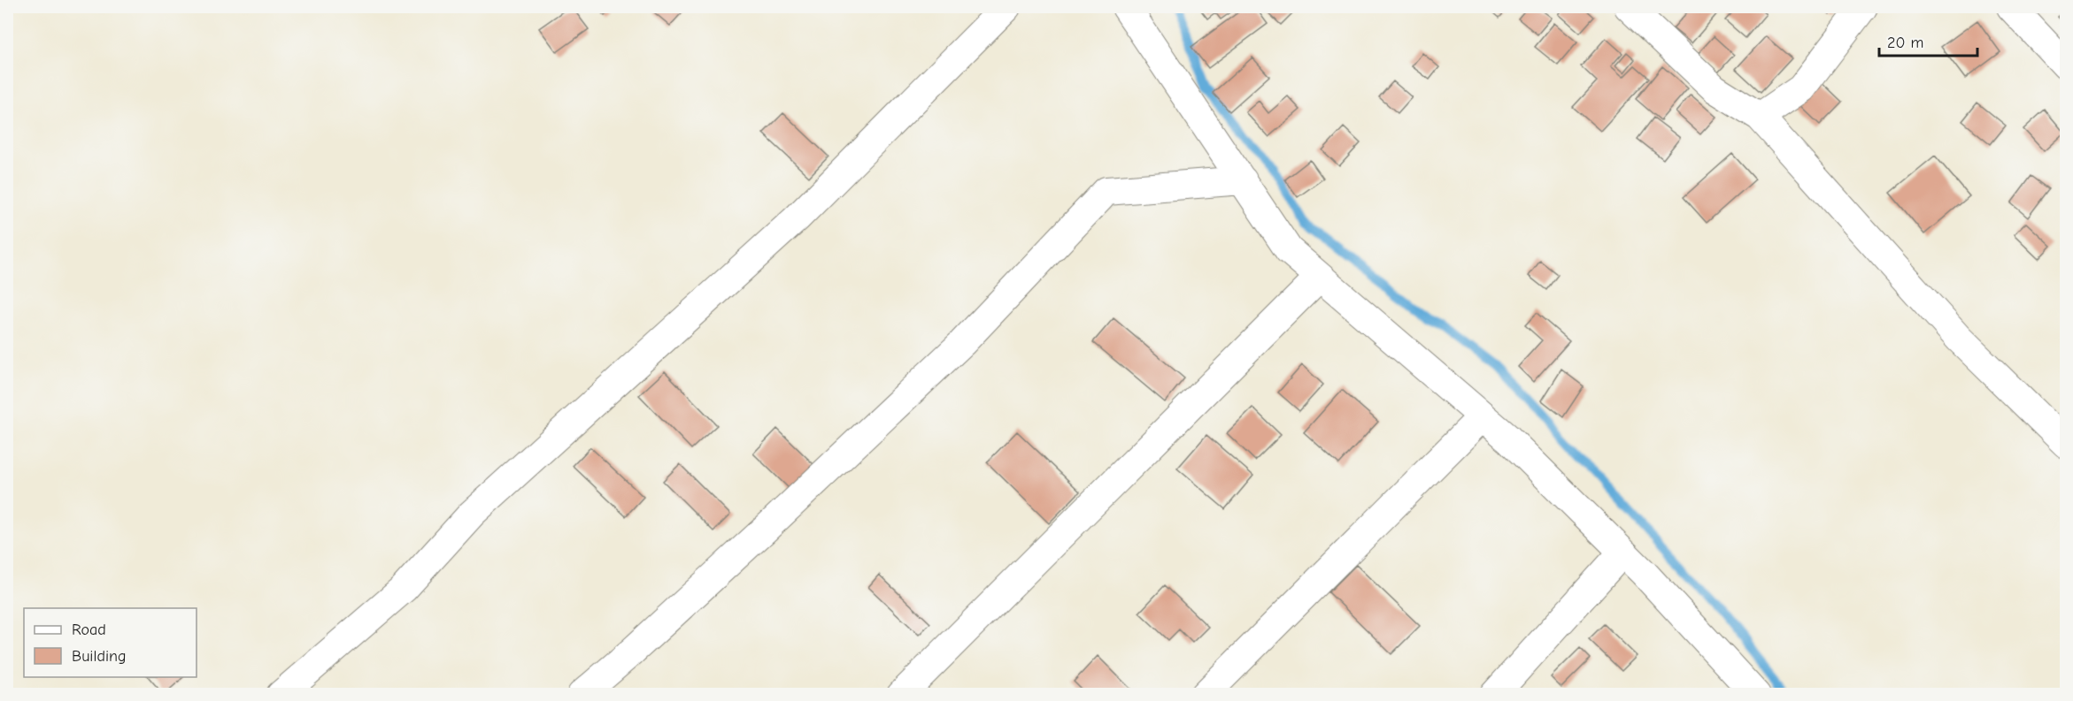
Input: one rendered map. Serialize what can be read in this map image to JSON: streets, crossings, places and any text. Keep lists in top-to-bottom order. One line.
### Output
{"legend":["Road","Building"],"scale_bar":"20 m"}
